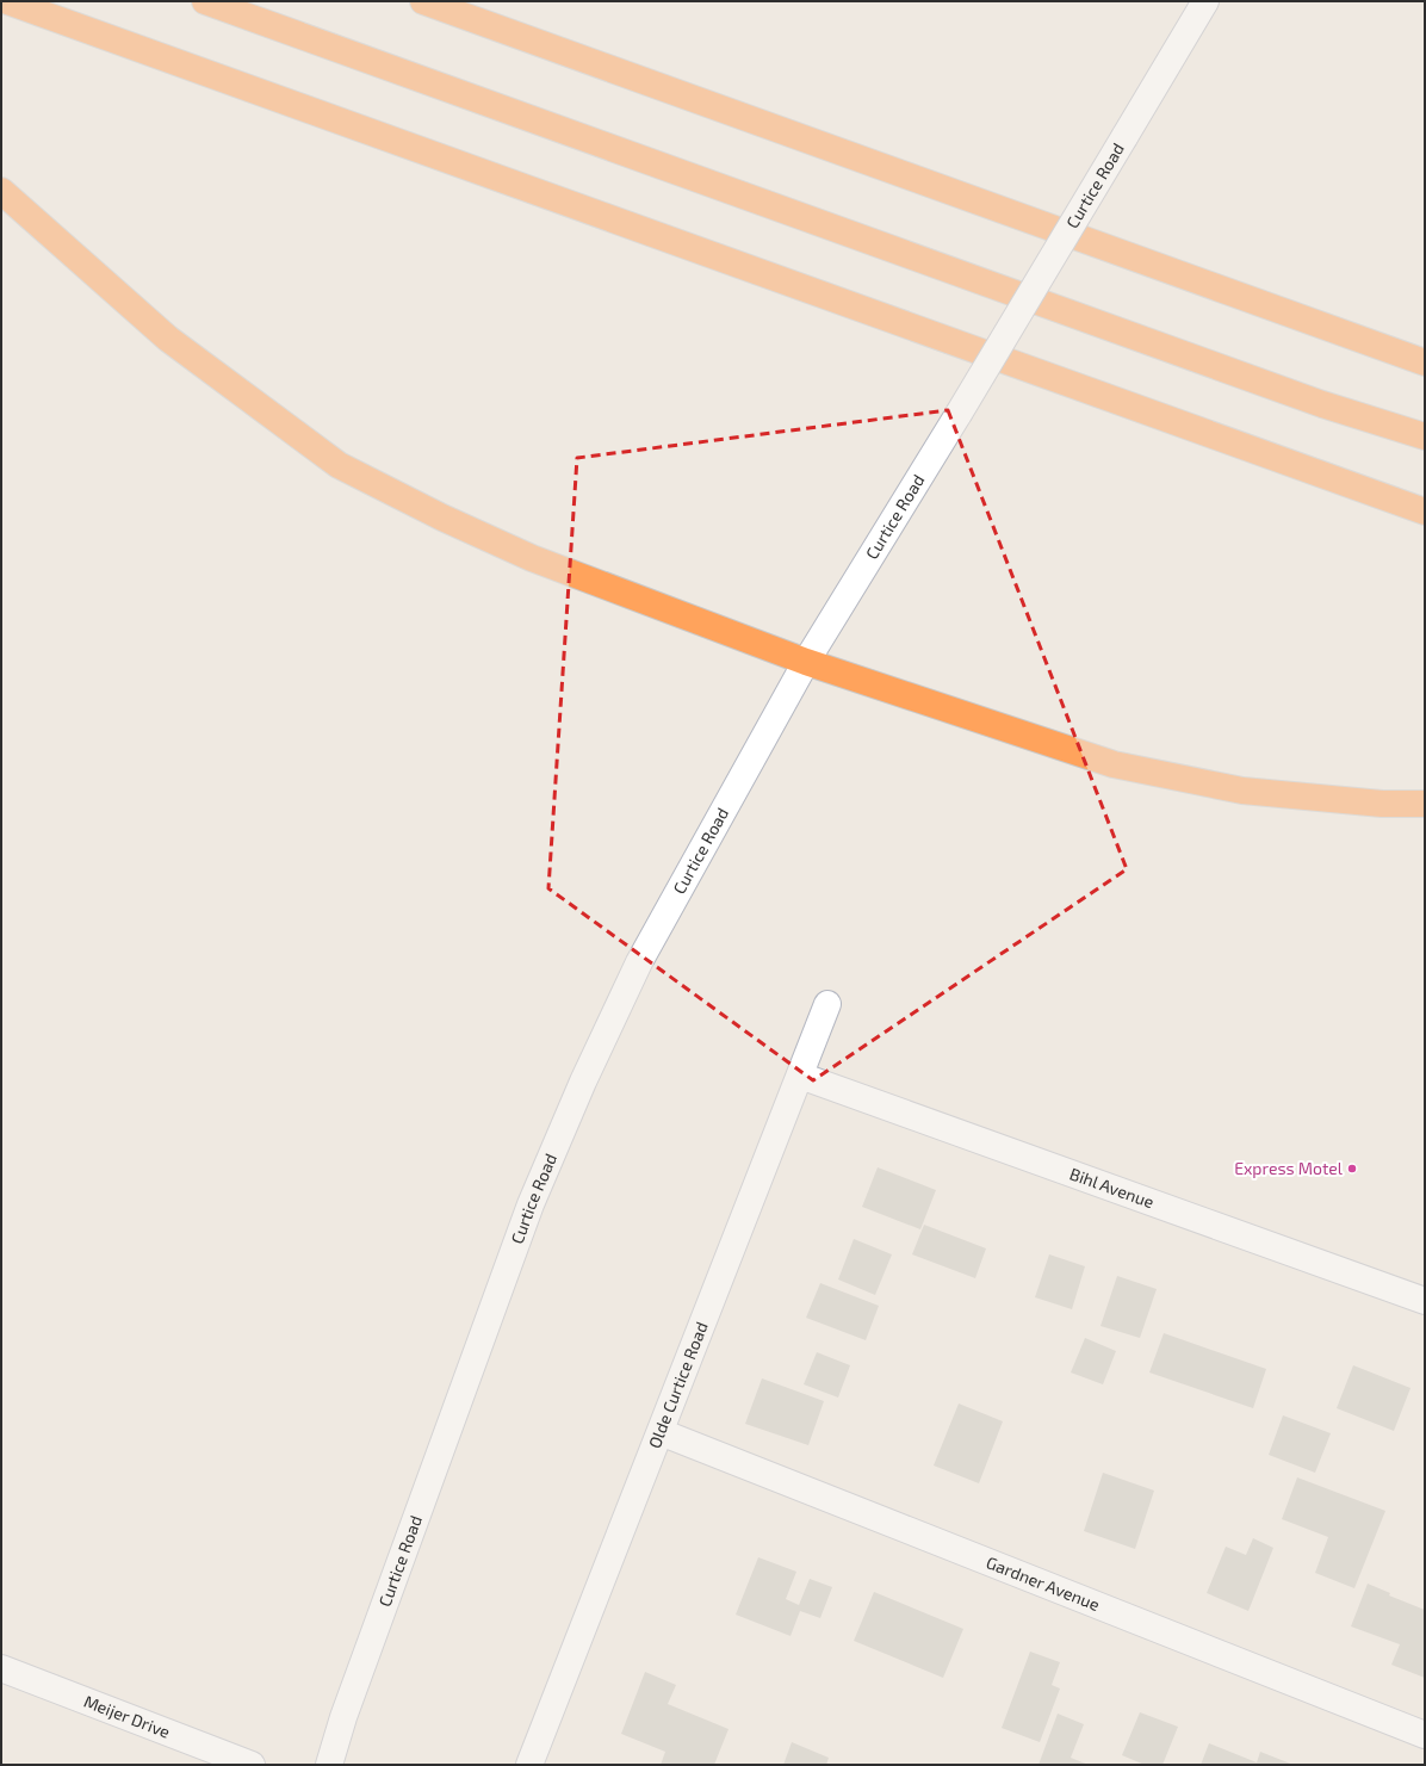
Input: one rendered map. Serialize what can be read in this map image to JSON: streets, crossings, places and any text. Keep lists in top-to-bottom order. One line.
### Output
{"streets":{"street":["Curtice Road","Bihl Avenue","Olde Curtice Road","Gardner Avenue","Meijer Drive"]},"crossings":[["Bihl Avenue","Olde Curtice Road"],["Olde Curtice Road","Gardner Avenue"]],"places":["Express Motel"]}
